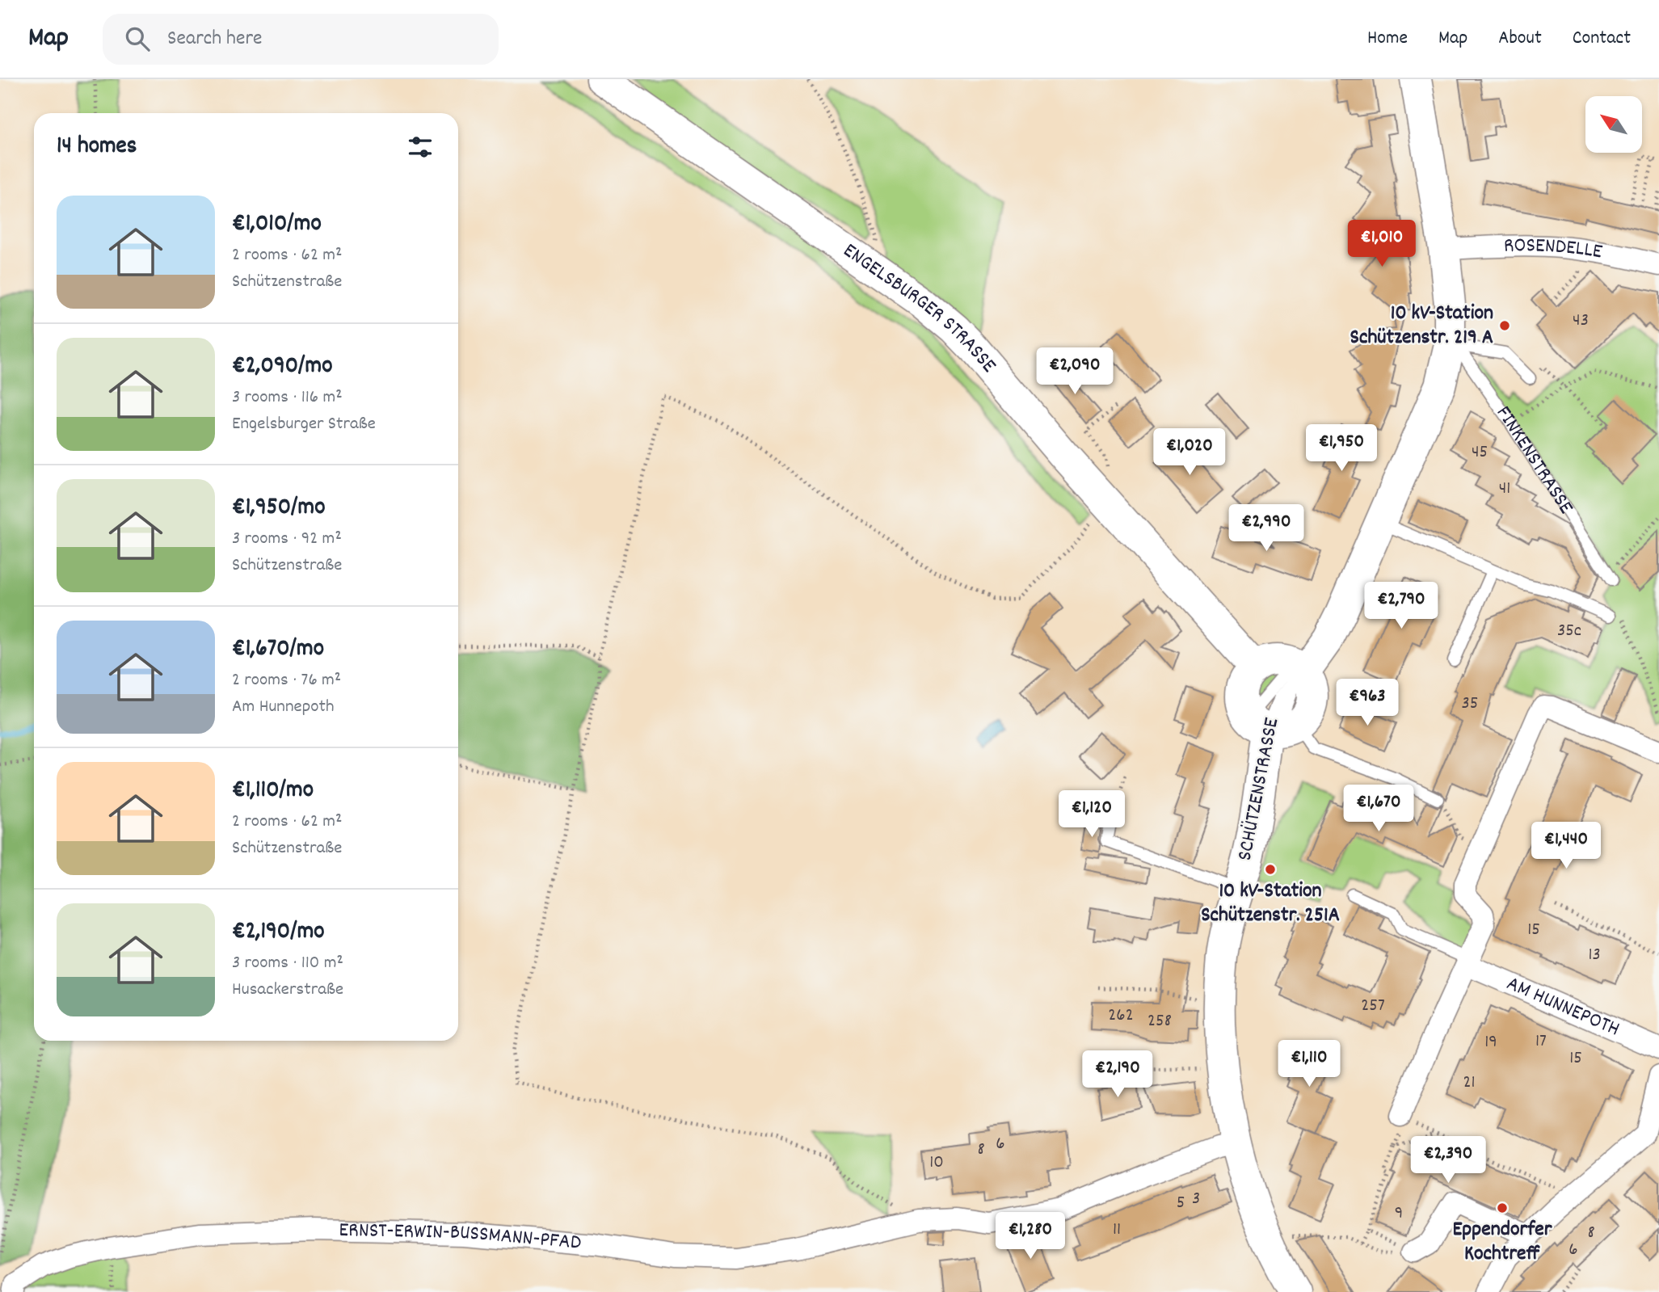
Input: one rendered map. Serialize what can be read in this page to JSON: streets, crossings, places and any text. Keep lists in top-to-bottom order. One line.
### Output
{"streets":{"street":["ROSENDELLE","ENGELSBURGER STRASSE","SCHÜTZENSTRASSE","AM HUNNEPOTH","ERNST-ERWIN-BUSSMANN-PFAD"],"lane":["FINKENSTRASSE"]},"crossings":[["SCHÜTZENSTRASSE","ERNST-ERWIN-BUSSMANN-PFAD"]],"places":["10 kV-Station Schützenstr. 219 A","10 kV-Station Schützenstr. 251A","Eppendorfer Kochtreff"],"house_numbers":["43","45","41","35c","35","15","13","257","262","258","17","19","15","21","6","8","10","3","5","9","11","8","6"],"north":"top left","page":{"header":"Map","search":"Search here","nav":["Home","Map","About","Contact"],"heading":"14 homes","list":[{"name":"€1,010/mo","note":"2 rooms · 62 m² · Schützenstraße"},{"name":"€2,090/mo","note":"3 rooms · 116 m² · Engelsburger Straße"},{"name":"€1,950/mo","note":"3 rooms · 92 m² · Schützenstraße"},{"name":"€1,670/mo","note":"2 rooms · 76 m² · Am Hunnepoth"},{"name":"€1,110/mo","note":"2 rooms · 62 m² · Schützenstraße"},{"name":"€2,190/mo","note":"3 rooms · 110 m² · Husackerstraße"}],"price":["€1,010","€2,090","€1,950","€1,020","€2,990","€2,790","€963","€1,670","€1,120","€1,440","€1,110","€2,190","€2,390","€1,280"]}}
